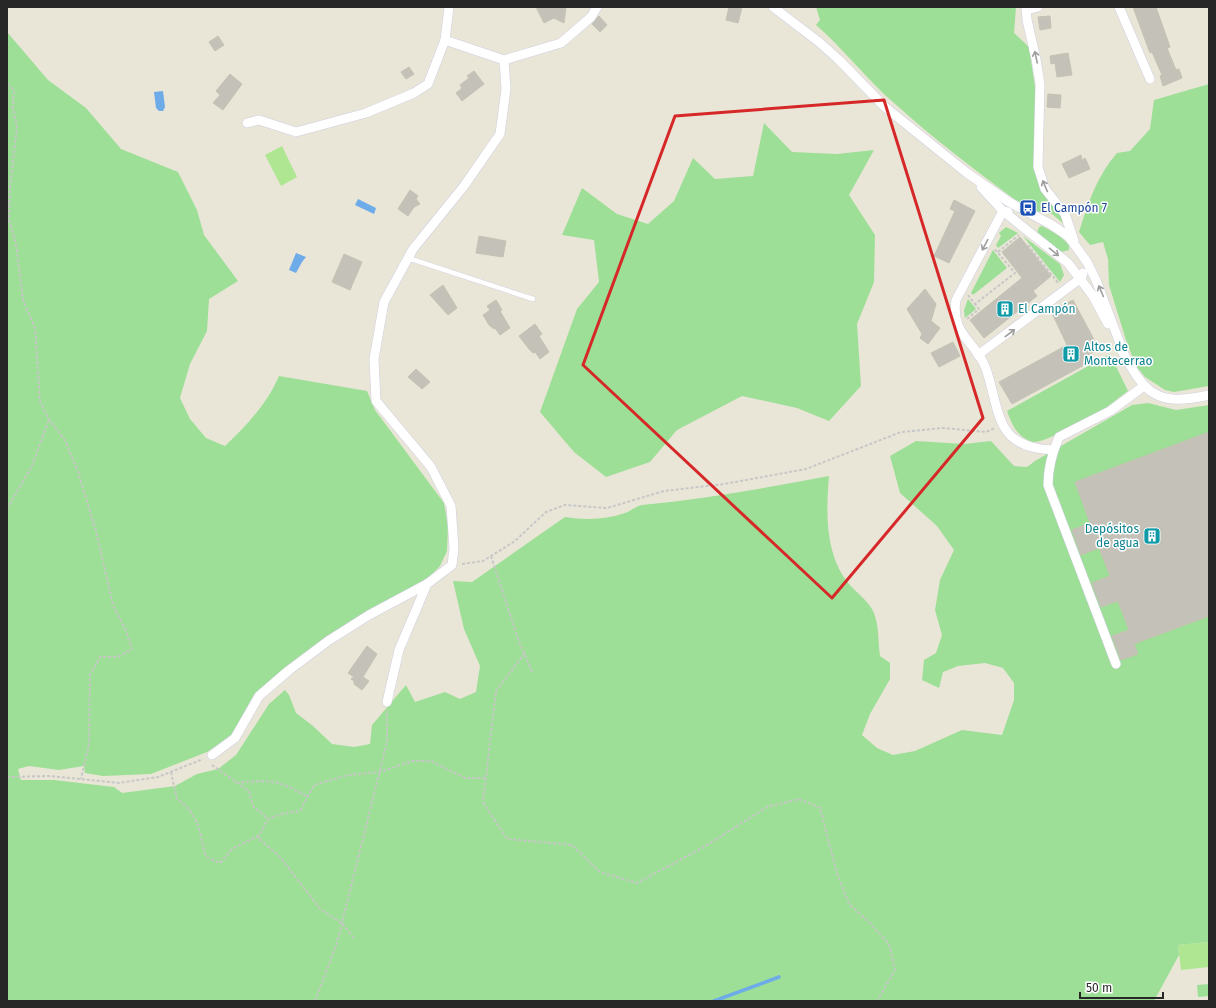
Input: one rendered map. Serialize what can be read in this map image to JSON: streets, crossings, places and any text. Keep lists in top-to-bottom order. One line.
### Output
{"places":{"bus stop":["El Campón 7"],"building":["El Campón","Altos de Montecerrao","Depósitos de agua"]},"scale_bar":"50 m"}
